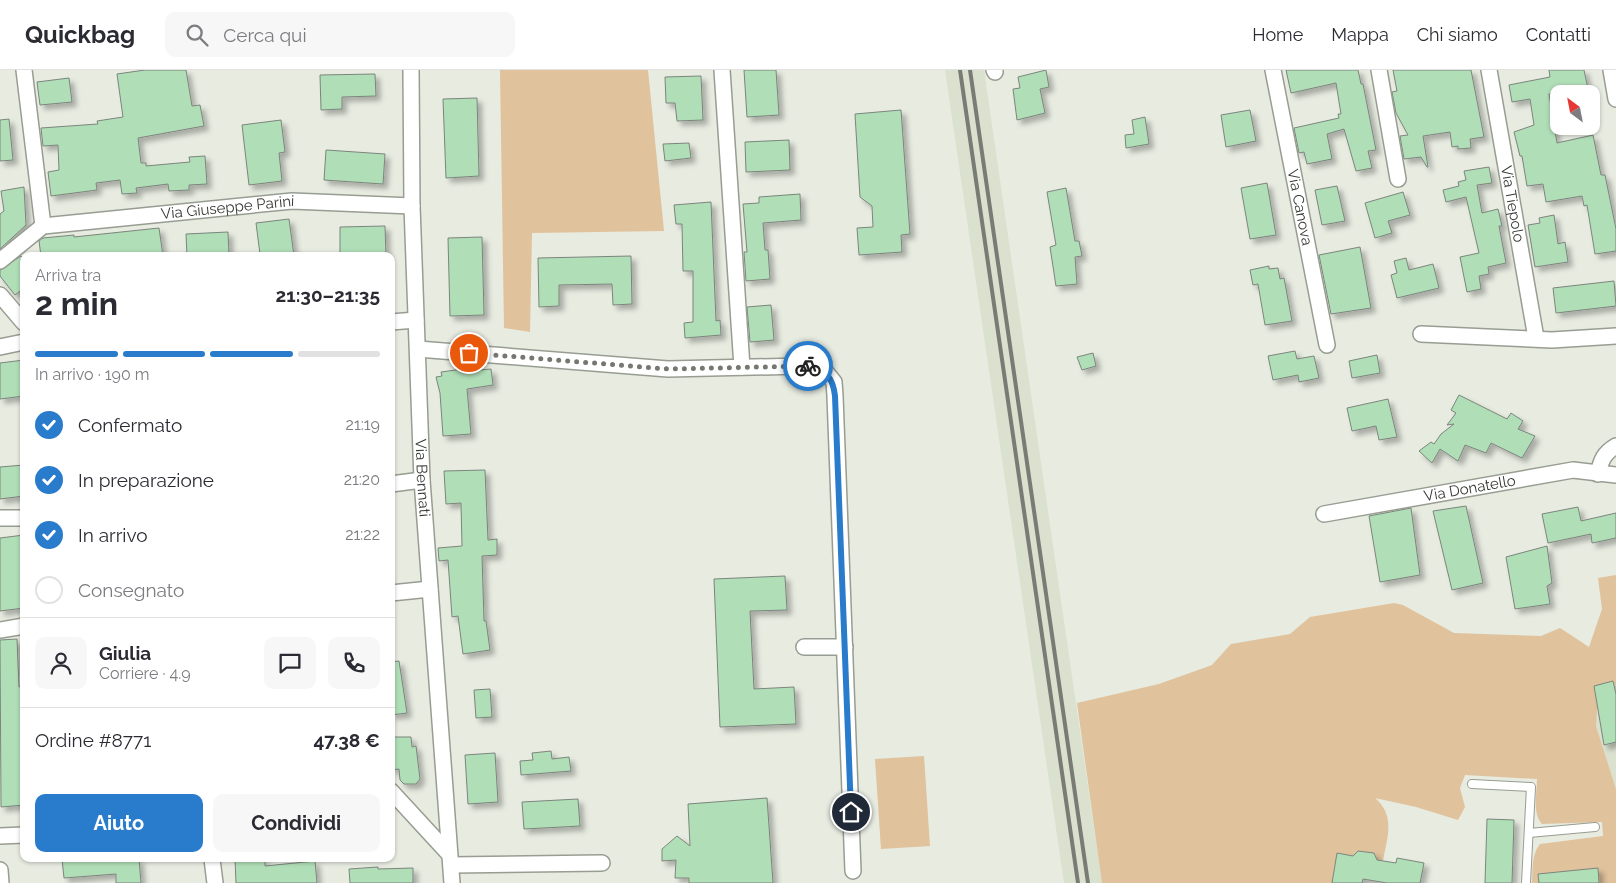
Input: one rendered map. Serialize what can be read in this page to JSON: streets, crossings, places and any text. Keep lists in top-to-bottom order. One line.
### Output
{"streets":{"street":["Via Tiepolo","Via Giuseppe Parini","Via Canova","Via Bennati","Via Donatello"]},"crossings":[["Via Giuseppe Parini","Via Bennati"]],"north":"top left","page":{"header":"Quickbag","search":"Cerca qui","nav":["Home","Mappa","Chi siamo","Contatti"],"heading":["2 min","Arriva tra","21:30–21:35"],"panel":["Giulia","Corriere · 4.9","Ordine #8771","47.38 €"],"bar":"In arrivo · 190 m","list":[["Confermato","21:19"],["In preparazione","21:20"],["In arrivo","21:22"],"Consegnato"],"buttons":["Aiuto","Condividi"]}}
